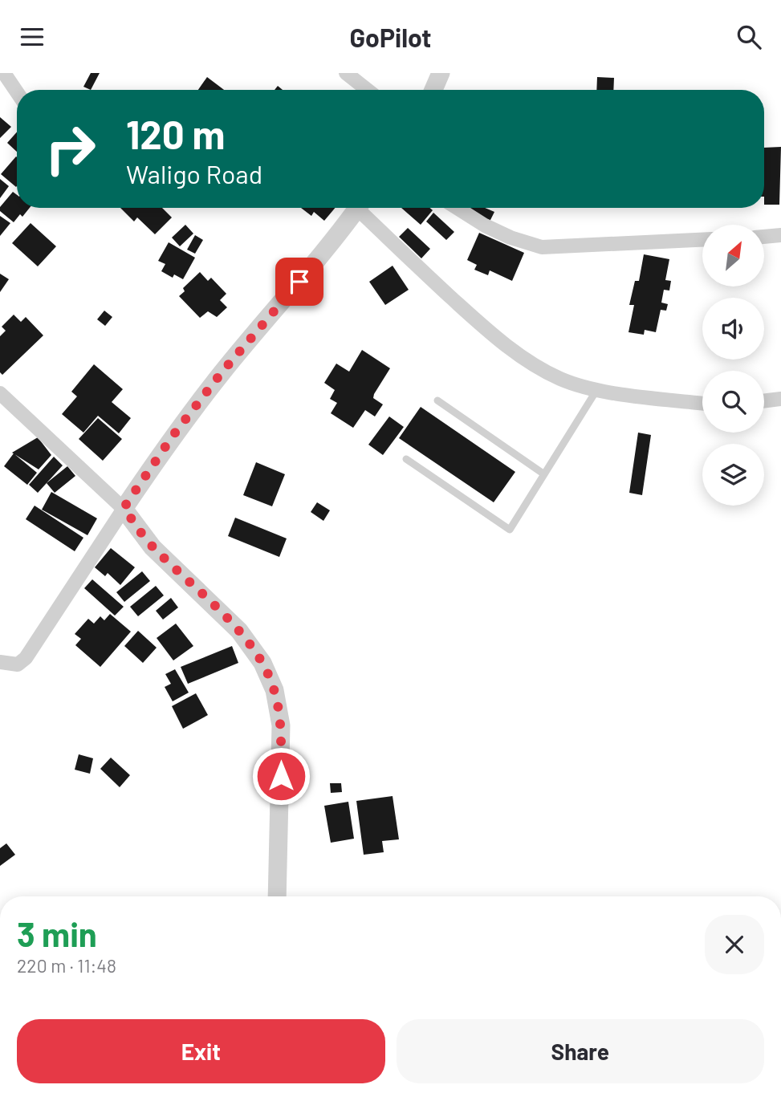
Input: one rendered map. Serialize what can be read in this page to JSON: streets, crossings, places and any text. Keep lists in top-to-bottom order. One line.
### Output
{"north":"top right","page":{"header":"GoPilot","turn":["120 m","Waligo Road"],"heading":["3 min","220 m · 11:48"],"buttons":["Exit","Share"]}}
